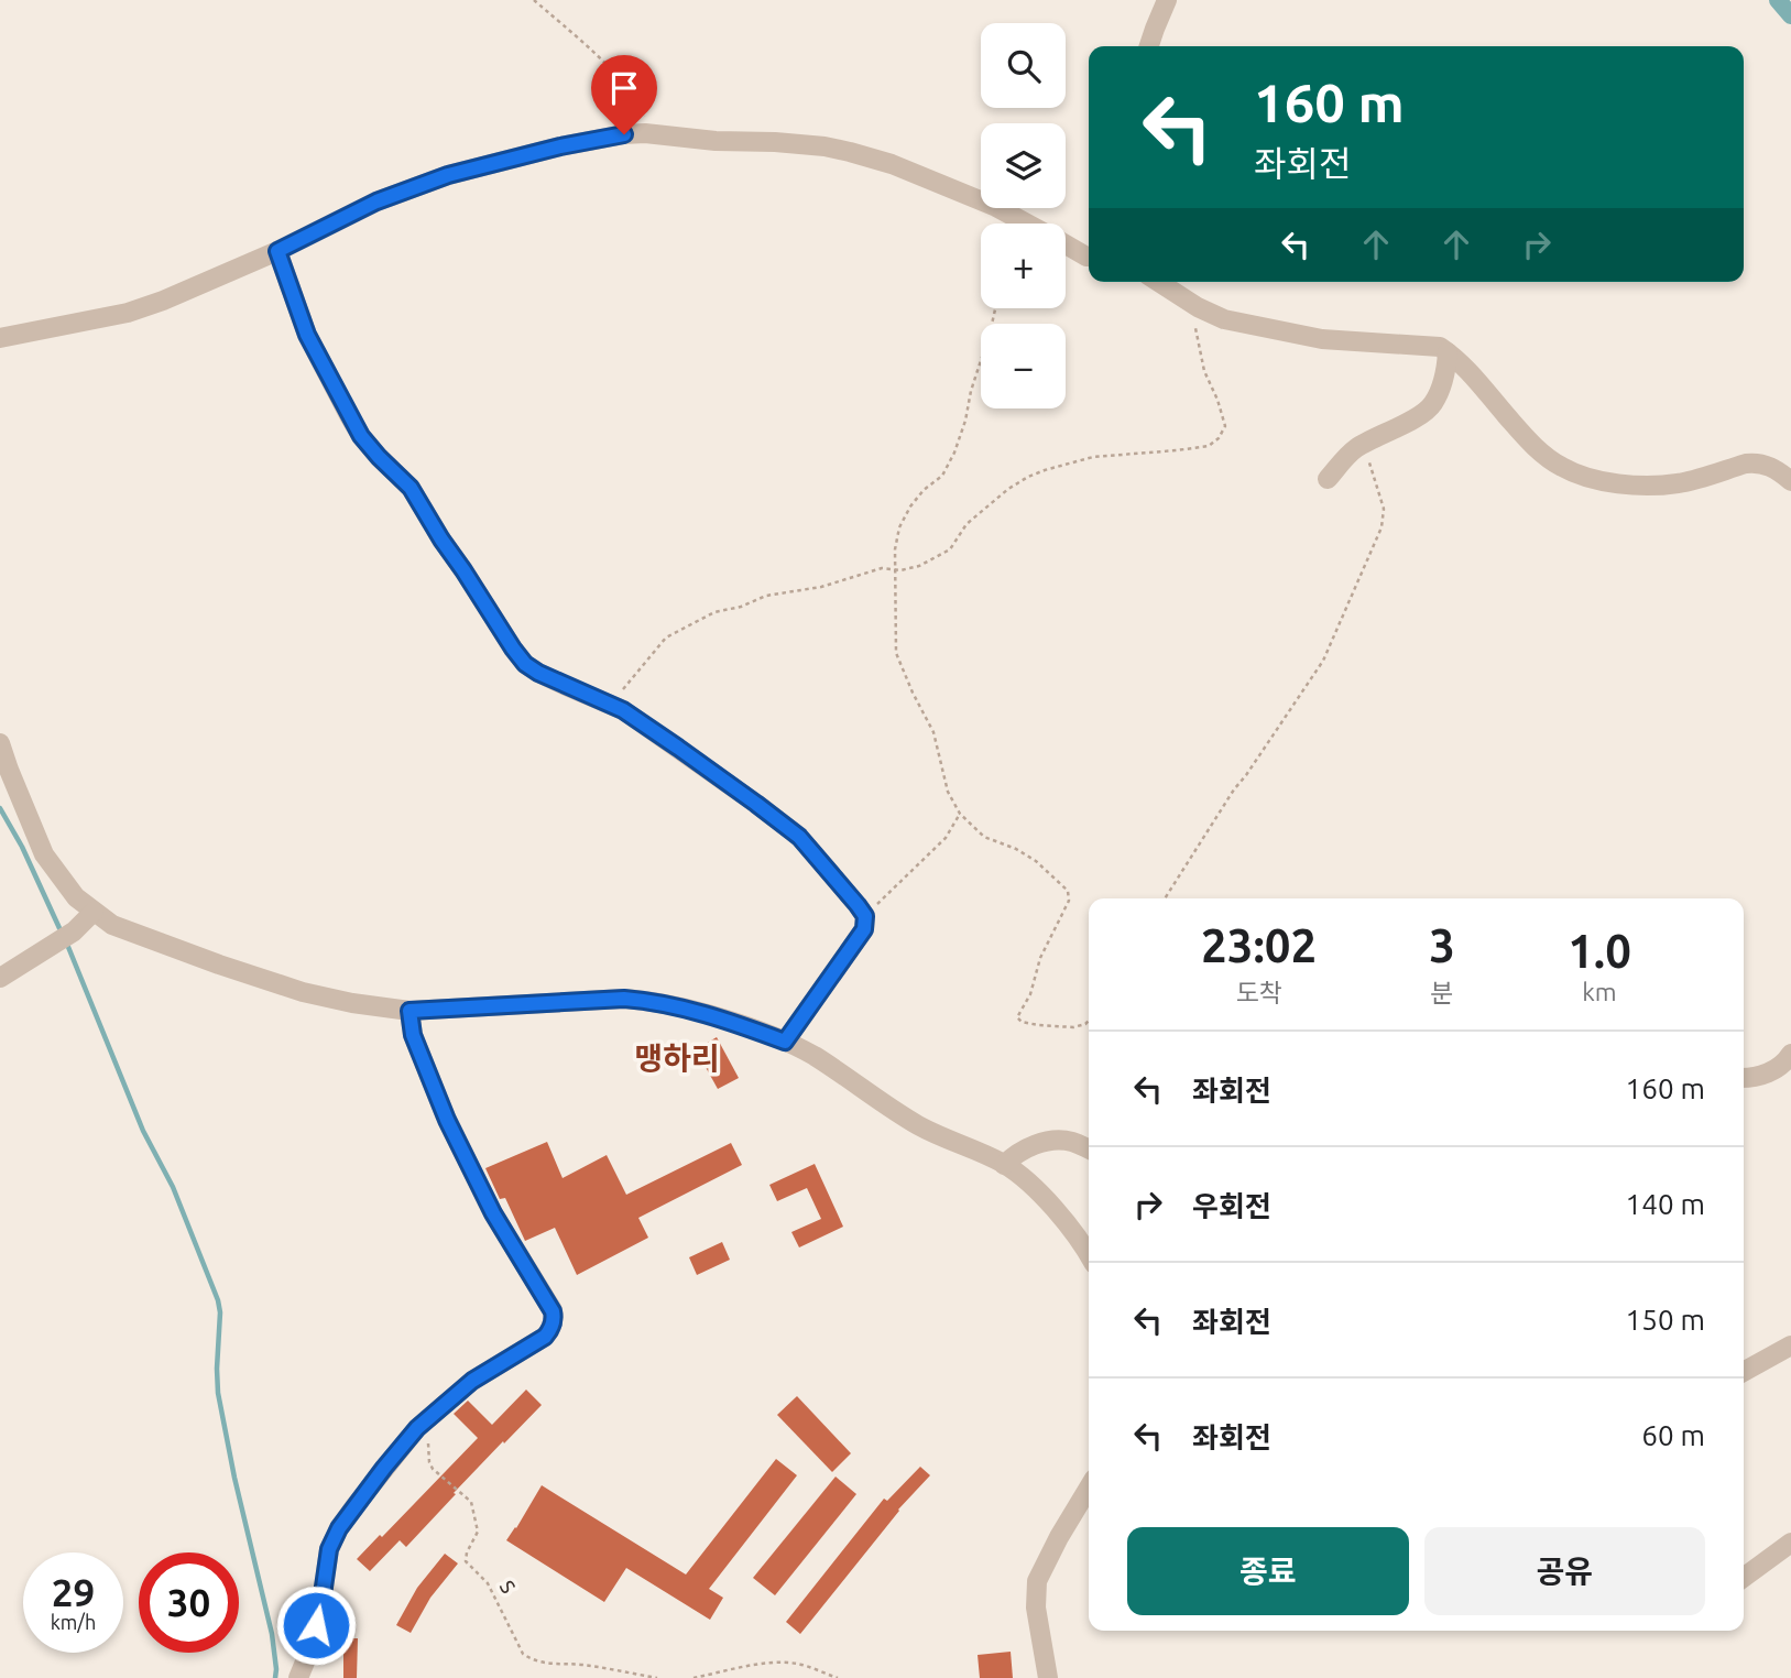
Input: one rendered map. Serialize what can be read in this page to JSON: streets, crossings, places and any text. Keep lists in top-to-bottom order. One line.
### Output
{"streets":{"path":["s"]},"districts":["맹하리"],"page":{"map_buttons":["+","−"],"turn":["160 m","좌회전"],"eta":["23:02","도착","3","분","1.0","km"],"list":[{"name":"좌회전","value":"160 m"},{"name":"우회전","value":"140 m"},{"name":"좌회전","value":"150 m"},{"name":"좌회전","value":"60 m"}],"buttons":["종료","공유"],"speed":"29 km/h","limit":"30"}}
